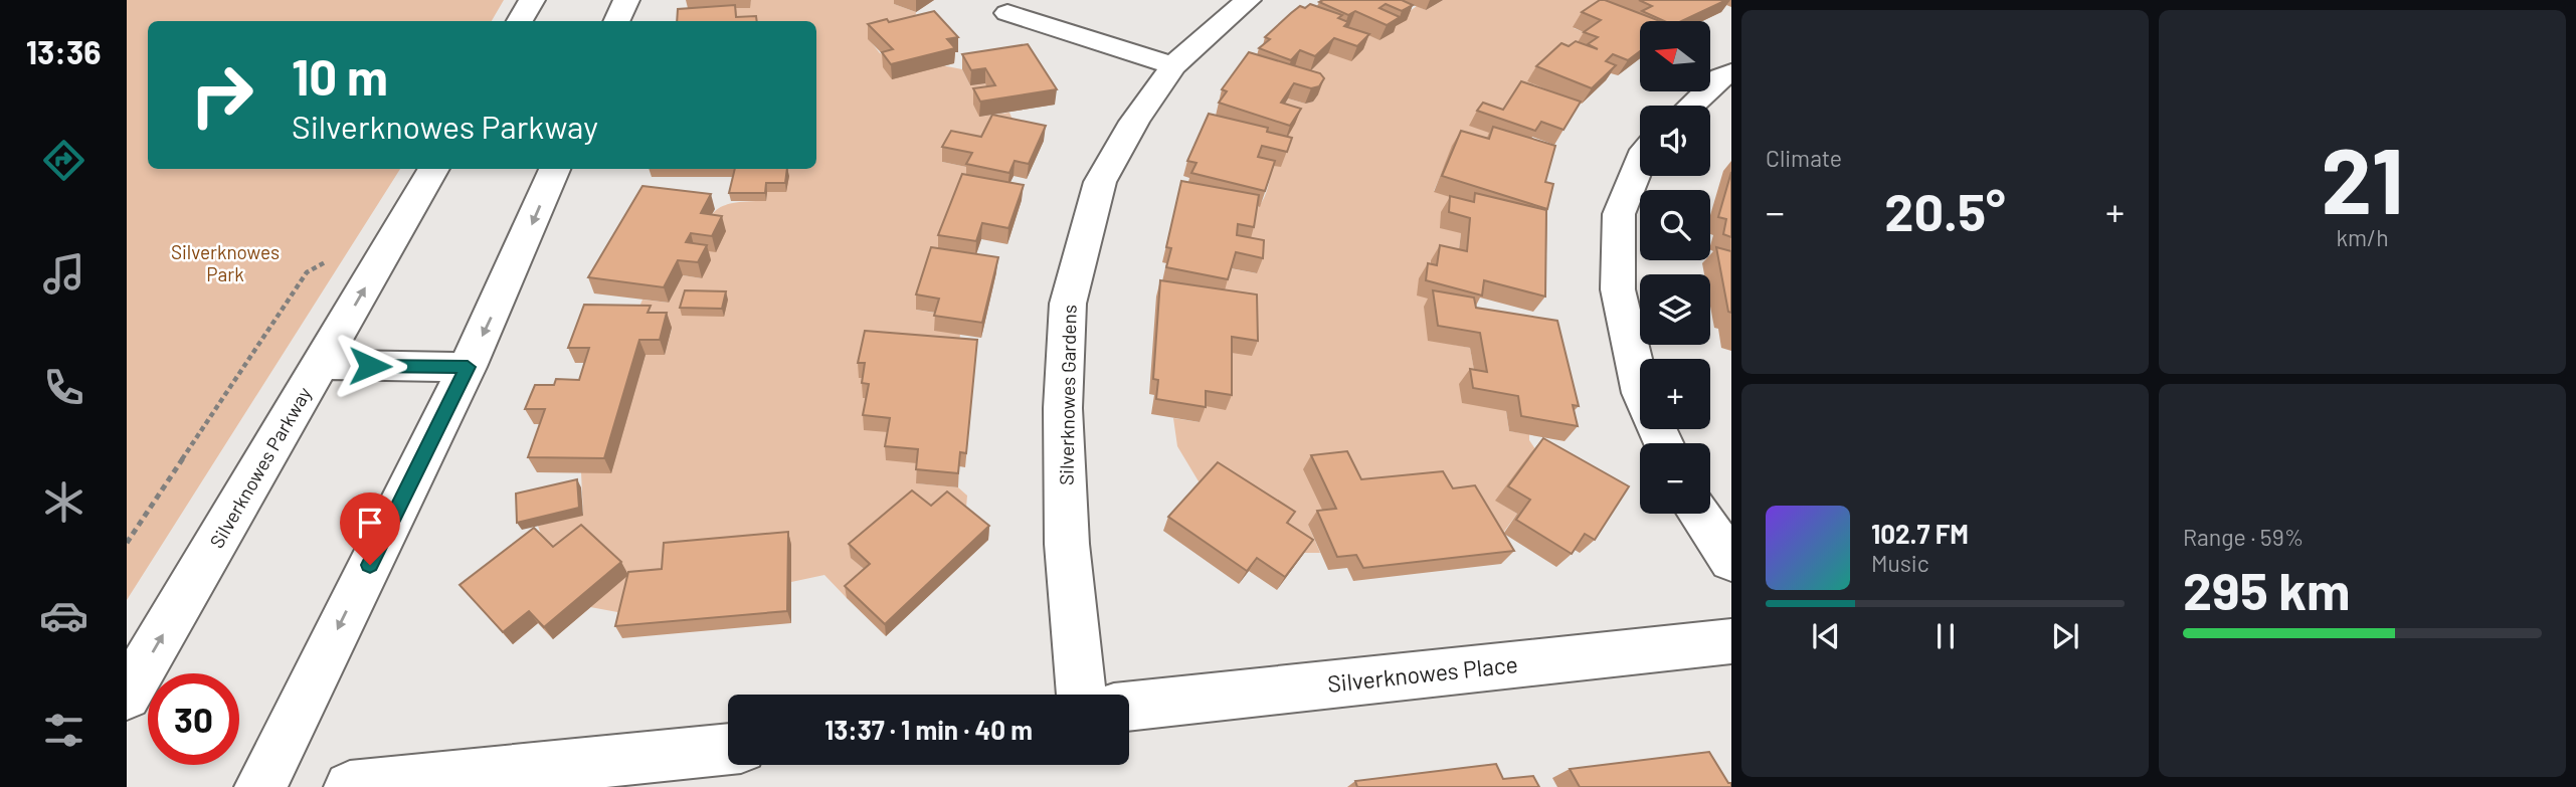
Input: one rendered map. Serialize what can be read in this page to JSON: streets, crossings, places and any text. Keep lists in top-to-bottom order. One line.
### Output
{"streets":{"street":["Silverknowes Gardens","Silverknowes Parkway","Silverknowes Place"]},"parks":["Silverknowes Park"],"north":"left","page":{"tabs":"13:36","tile":["Climate",["21","km/h"],["Range · 59%","295 km"]],"map_buttons":["+","−"],"turn":["10 m","Silverknowes Parkway"],"heat":["−","20.5°","+"],"song":["102.7 FM","Music"],"limit":"30","trip":"13:37 · 1 min · 40 m"}}
